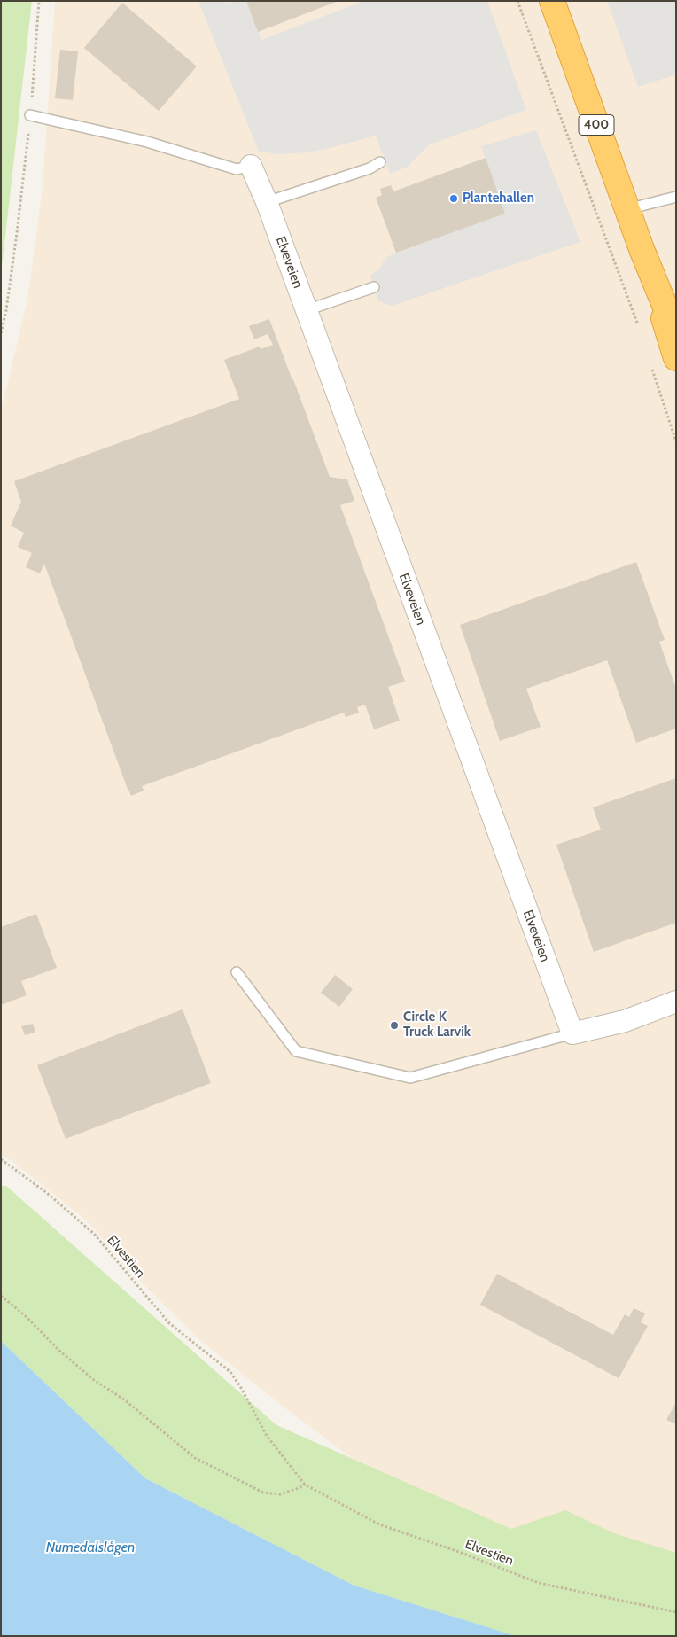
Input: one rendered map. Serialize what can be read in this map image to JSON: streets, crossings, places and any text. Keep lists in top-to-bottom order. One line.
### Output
{"streets":{"highway":["400"],"street":["Elveveien"],"path":["Elvestien"]},"water":["Numedalslågen"],"places":["Plantehallen","Circle K Truck Larvik"]}
